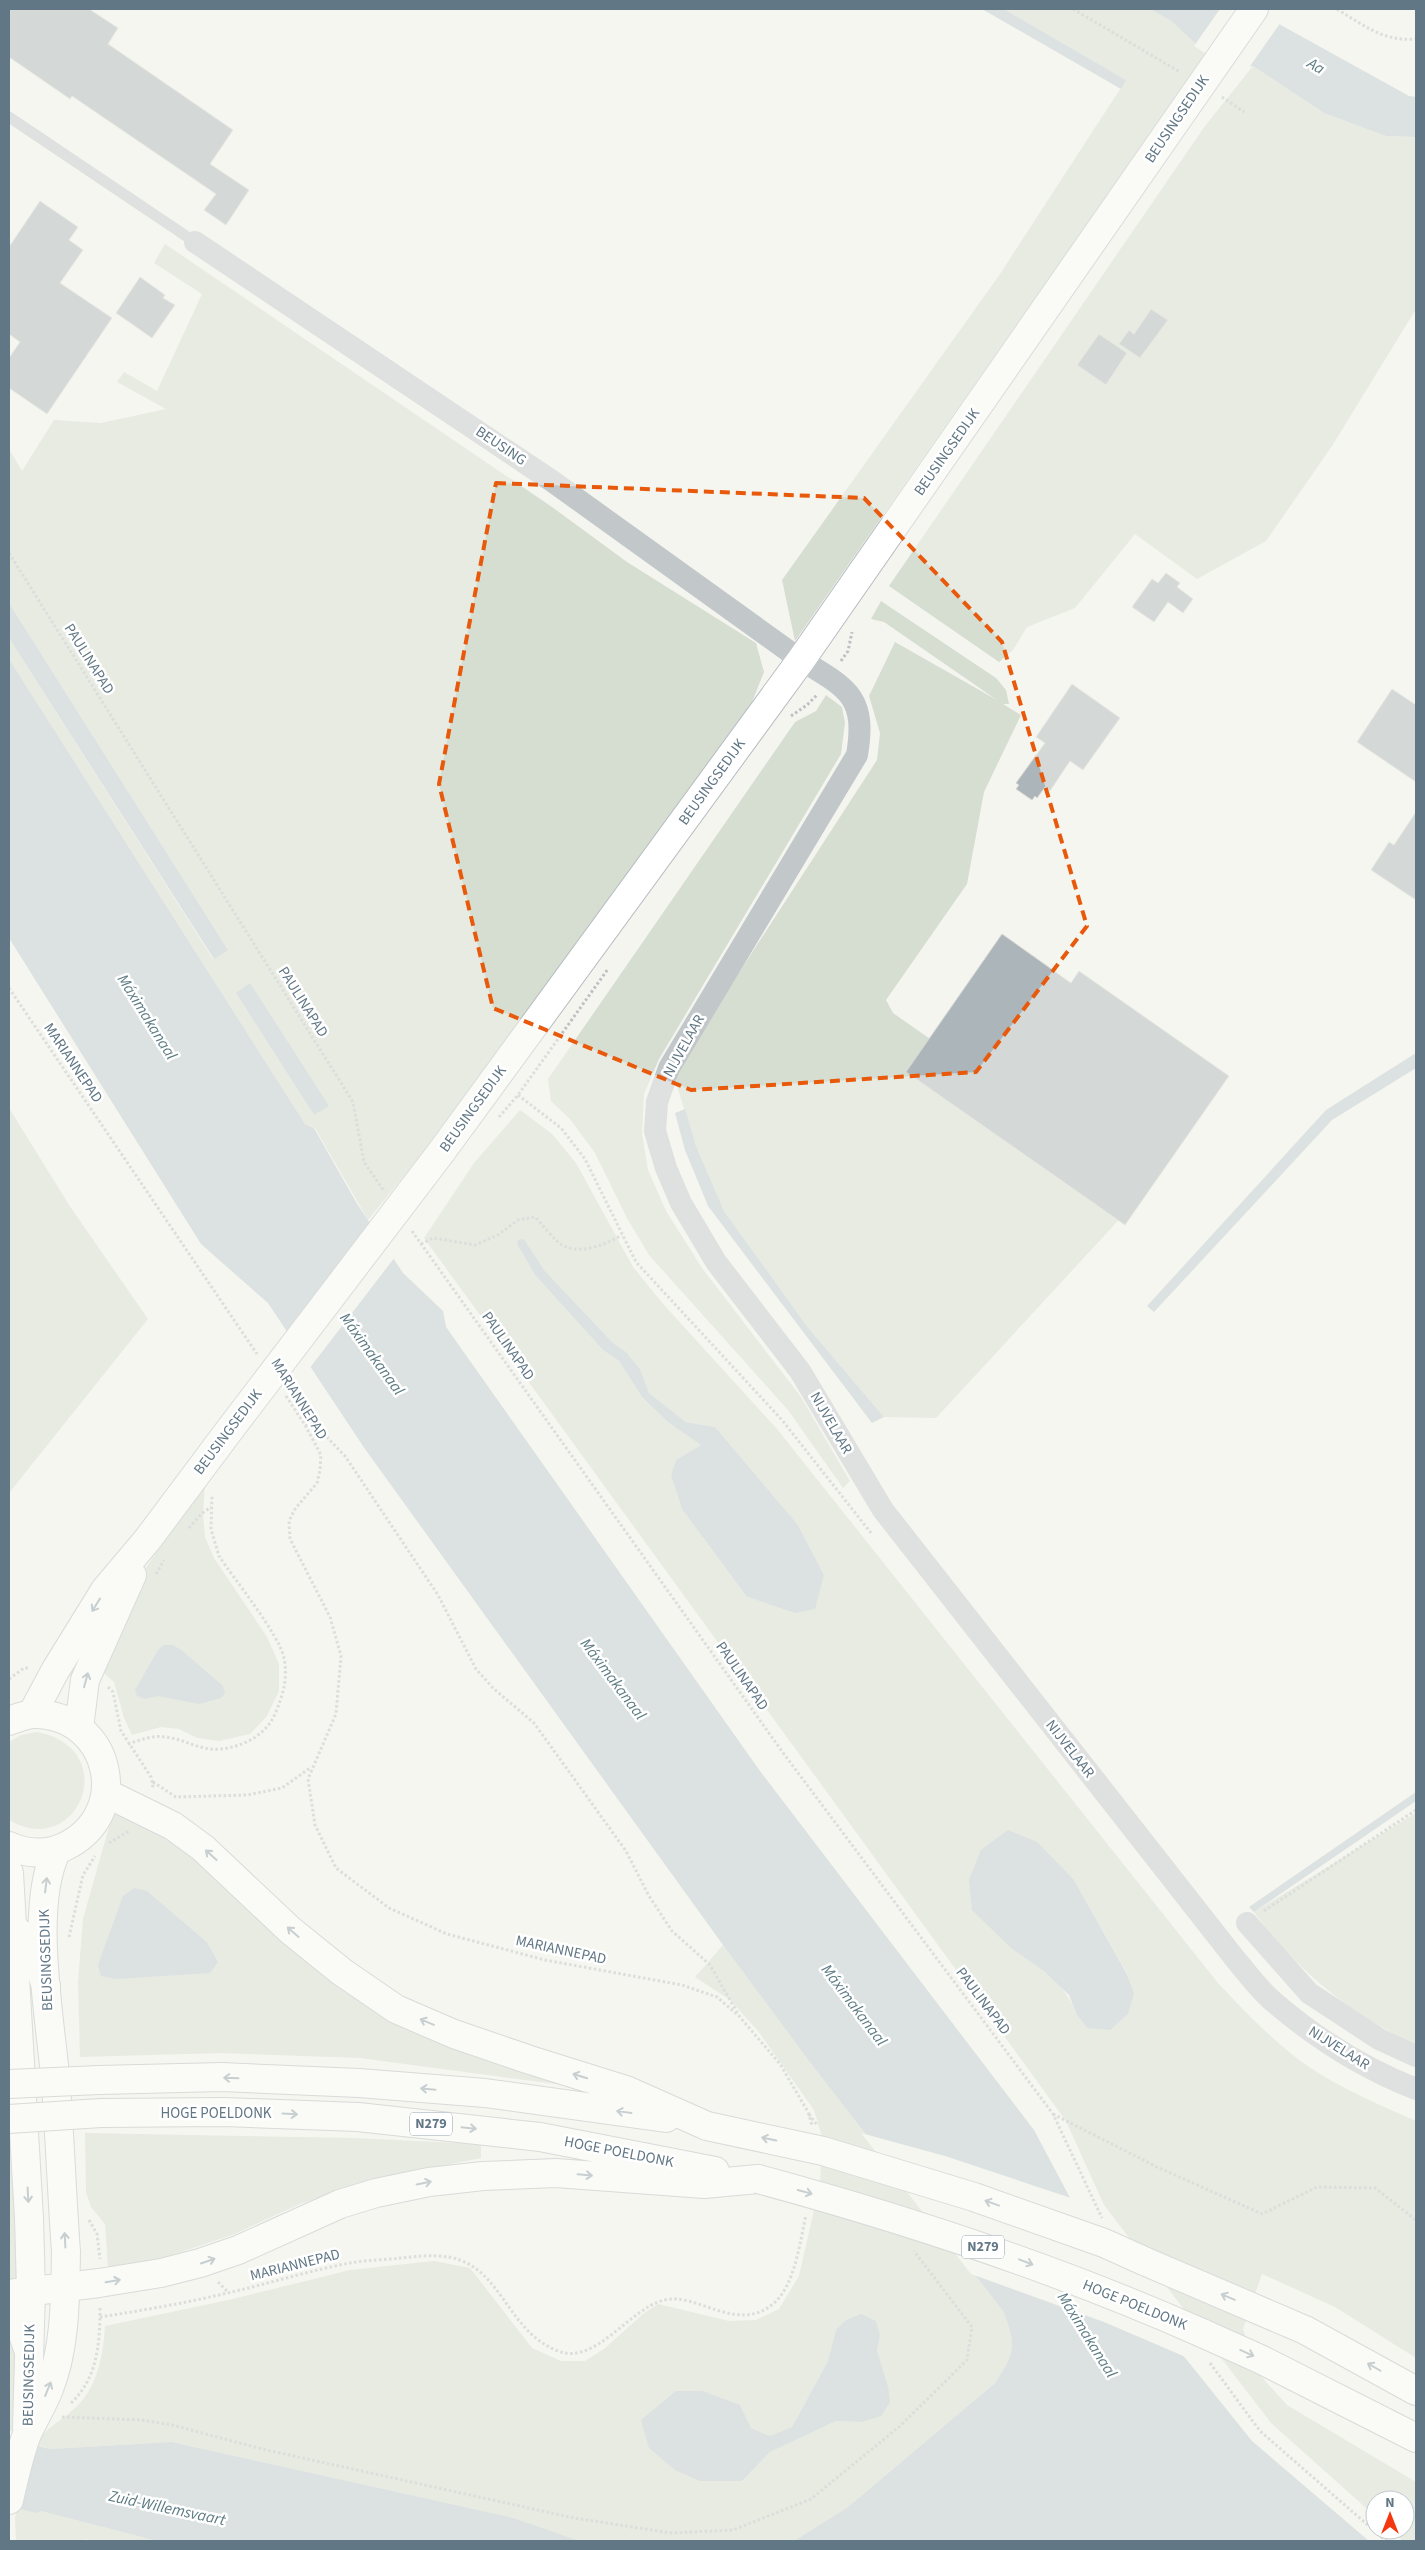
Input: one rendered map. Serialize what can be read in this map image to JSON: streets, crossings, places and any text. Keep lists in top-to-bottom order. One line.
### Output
{"streets":{"main road":["BEUSINGSEDIJK","HOGE POELDONK","N279"],"street":["BEUSING","NIJVELAAR"],"path":["PAULINAPAD","MARIANNEPAD"]},"crossings":[["BEUSINGSEDIJK","BEUSING"],["BEUSINGSEDIJK","NIJVELAAR"],["BEUSINGSEDIJK","N279"],["BEUSING","NIJVELAAR"],["HOGE POELDONK","N279"]],"water":["Aa","Máximakanaal","Zuid-Willemsvaart"],"north":"top"}
